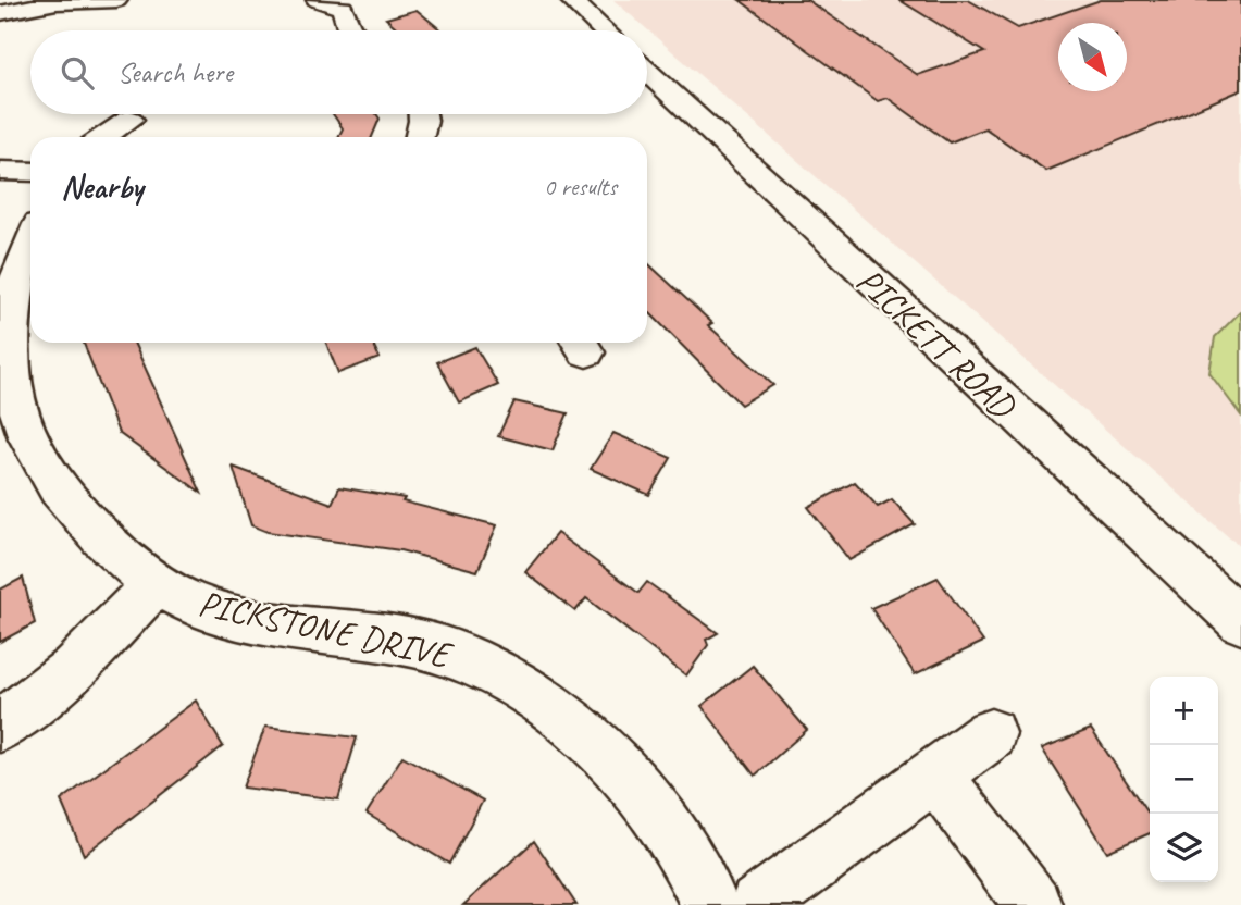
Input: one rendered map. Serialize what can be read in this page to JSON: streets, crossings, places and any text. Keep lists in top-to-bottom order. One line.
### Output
{"streets":{"street":["PICKETT ROAD","PICKSTONE DRIVE"]},"north":"bottom right","page":{"search":"Search here","heading":["Nearby","0 results"],"map_buttons":["+","−"]}}
